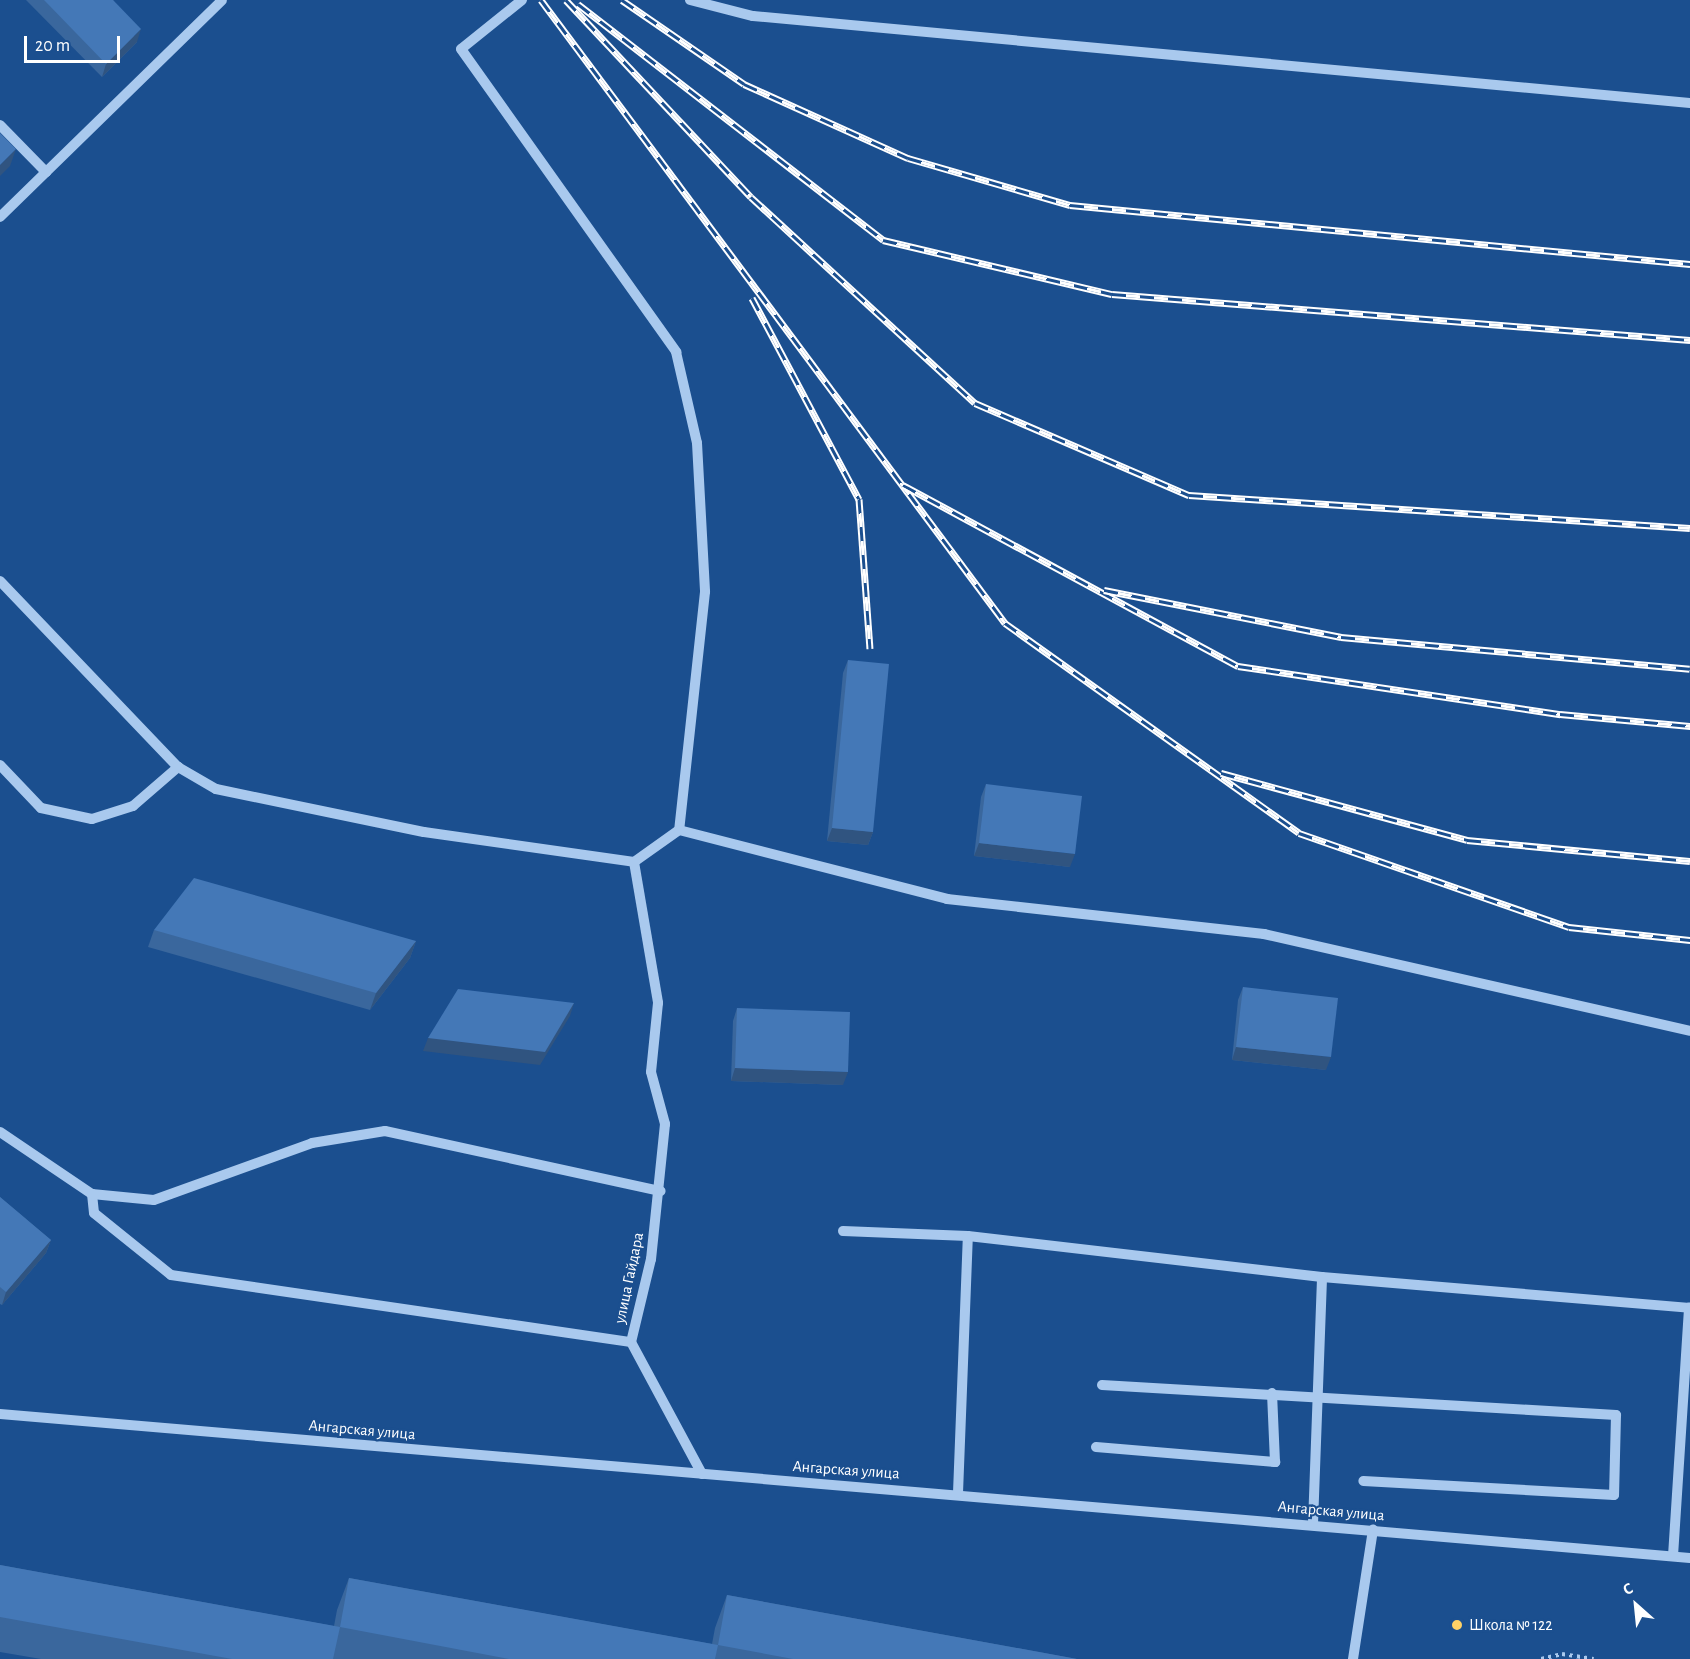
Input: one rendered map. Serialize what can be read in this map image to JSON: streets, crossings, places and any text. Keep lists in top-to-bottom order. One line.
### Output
{"streets":{"street":["улица Гайдара","Ангарская улица"]},"crossings":[["улица Гайдара","Ангарская улица"]],"places":["Школа № 122"],"scale_bar":"20 m","north":"top left"}
